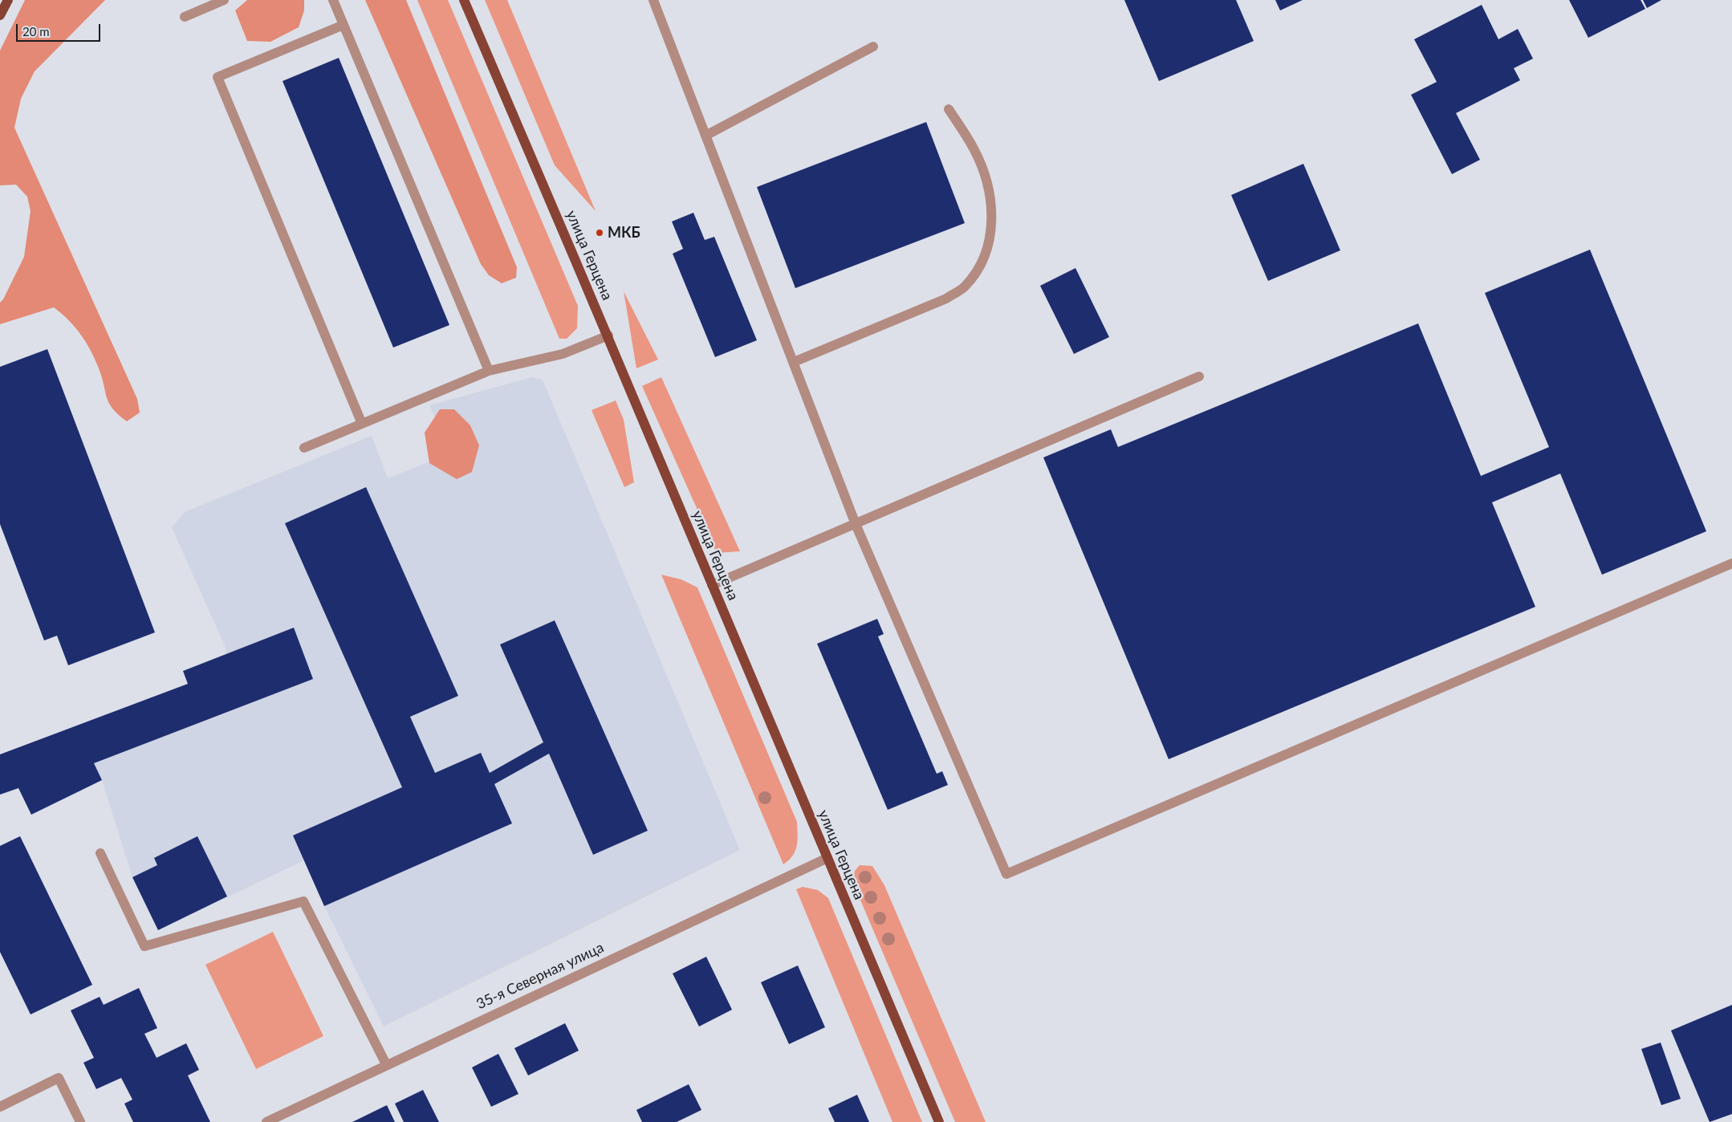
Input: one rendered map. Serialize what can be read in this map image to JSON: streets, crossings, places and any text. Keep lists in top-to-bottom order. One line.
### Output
{"streets":{"main road":["улица Герцена"],"street":["35-я Северная улица"]},"crossings":[["улица Герцена","35-я Северная улица"]],"places":["МКБ"],"scale_bar":"20 m"}
